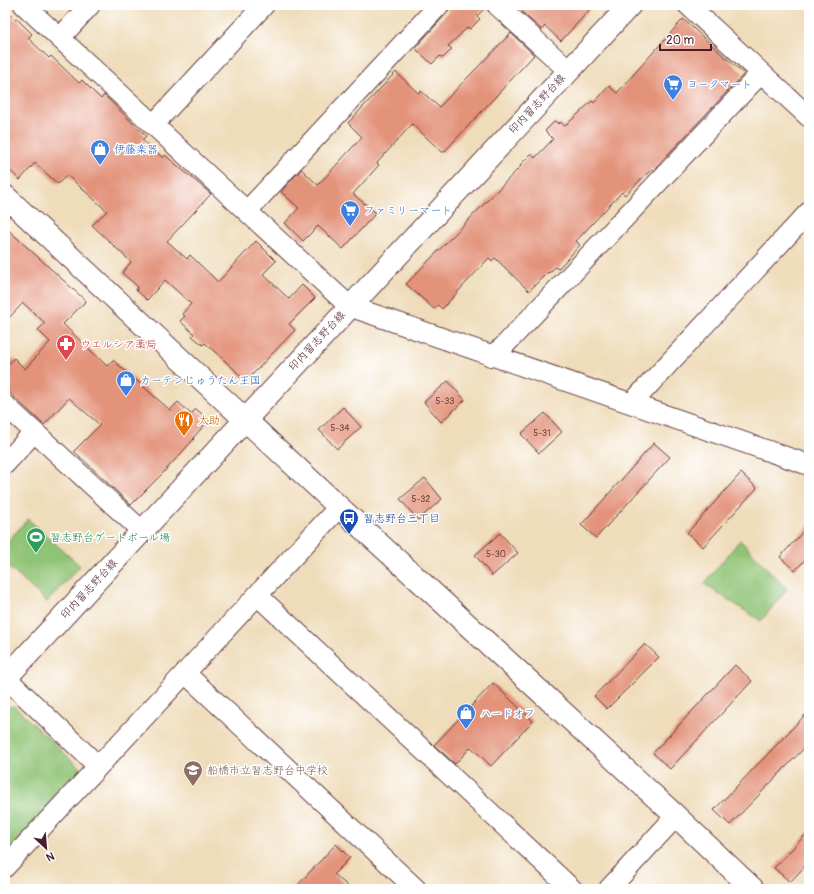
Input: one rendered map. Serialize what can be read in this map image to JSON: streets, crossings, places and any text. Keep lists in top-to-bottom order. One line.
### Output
{"streets":{"street":["印内習志野台線"]},"places":{"supermarket":["ヨークマート","ファミリーマート"],"shop":["伊藤楽器","カーテンじゅうたん王国","ハードオフ"],"pharmacy":["ウエルシア薬局"],"restaurant":["太助"],"bus stop":["習志野台三丁目"],"sports":["習志野台ゲートボール場"],"school or university":["船橋市立習志野台中学校"]},"house_numbers":["5-33","5-34","5-31","5-32","5-30"],"scale_bar":"20 m","north":"bottom right"}
